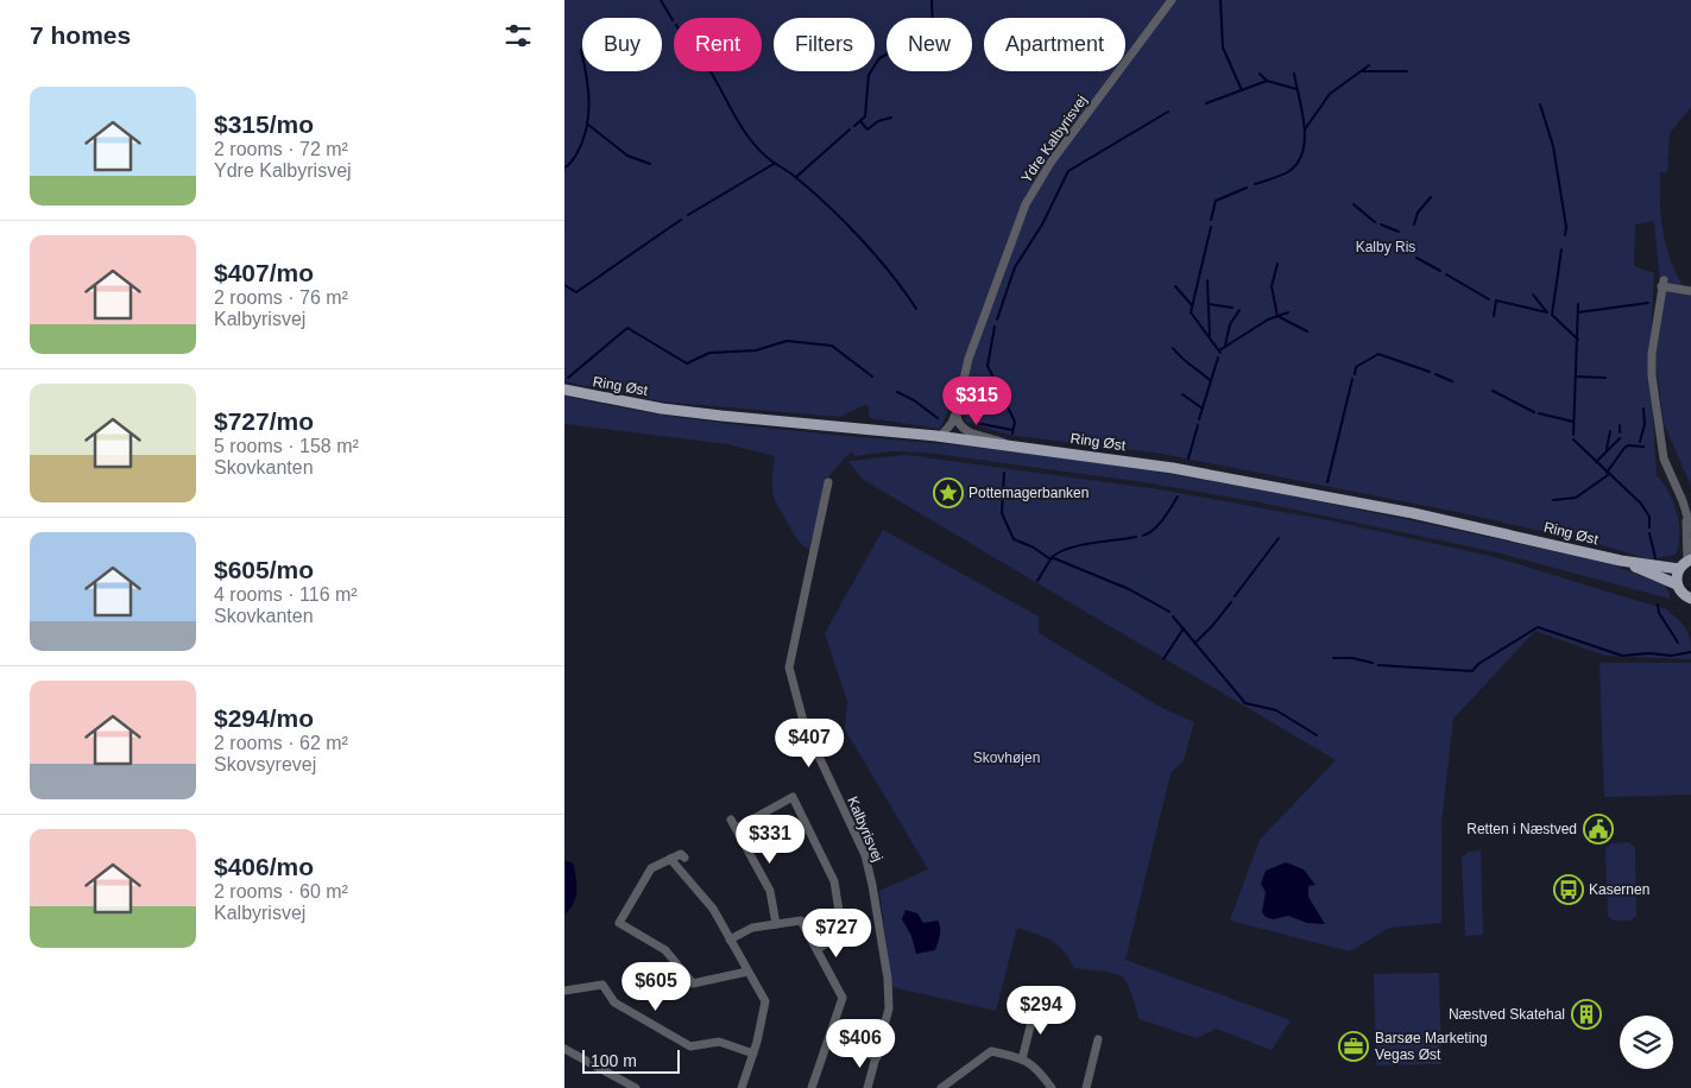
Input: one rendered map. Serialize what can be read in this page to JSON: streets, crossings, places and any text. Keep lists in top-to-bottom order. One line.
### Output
{"streets":{"main road":["Ring Øst"],"street":["Ydre Kalbyrisvej","Kalbyrisvej"]},"crossings":[["Ydre Kalbyrisvej","Ring Øst"]],"parks":["Kalby Ris","Skovhøjen"],"places":{"place":["Pottemagerbanken"],"public building":["Retten i Næstved"],"bus stop":["Kasernen"],"building":["Næstved Skatehal"],"office":["Barsøe Marketing Vegas Øst"]},"scale_bar":"100 m","page":{"heading":"7 homes","chip":["Buy","Rent","Filters","New","Apartment"],"list":[{"name":"$315/mo","note":"2 rooms · 72 m² · Ydre Kalbyrisvej"},{"name":"$407/mo","note":"2 rooms · 76 m² · Kalbyrisvej"},{"name":"$727/mo","note":"5 rooms · 158 m² · Skovkanten"},{"name":"$605/mo","note":"4 rooms · 116 m² · Skovkanten"},{"name":"$294/mo","note":"2 rooms · 62 m² · Skovsyrevej"},{"name":"$406/mo","note":"2 rooms · 60 m² · Kalbyrisvej"}],"price":["$315","$407","$331","$727","$605","$294","$406"],"scale":"100 m"}}
